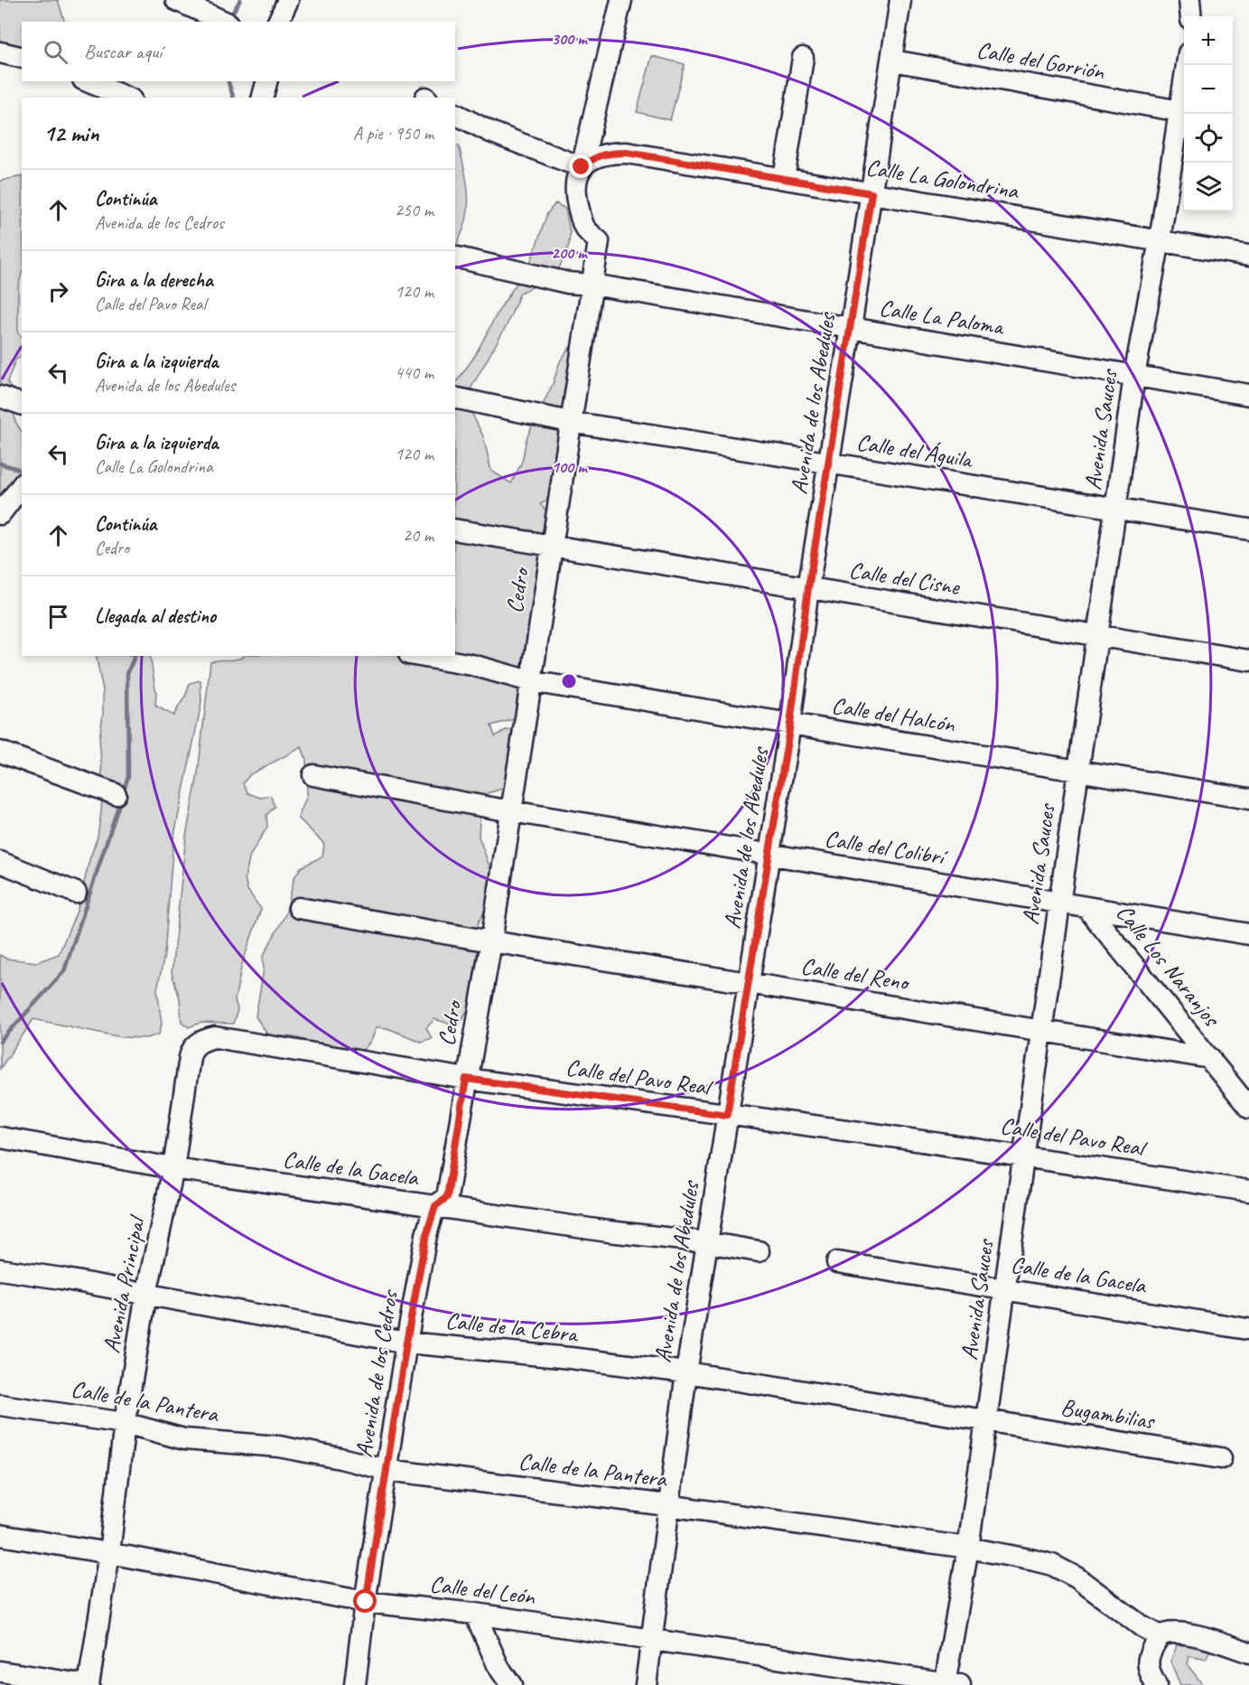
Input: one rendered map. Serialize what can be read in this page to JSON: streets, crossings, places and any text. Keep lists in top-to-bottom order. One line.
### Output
{"streets":{"street":["Calle del Gorrión","Calle La Golondrina","Calle La Paloma","Avenida de los Abedules","Avenida Sauces","Calle del Águila","Calle del Cisne","Cedro","Calle del Halcón","Calle del Colibrí","Calle Los Naranjos","Calle del Reno","Calle del Pavo Real","Calle de la Gacela","Avenida Principal","Calle de la Cebra","Avenida de los Cedros","Calle de la Pantera","Bugambilias","Calle del León"]},"crossings":[["Calle del Gorrión","Avenida de los Abedules"],["Calle del Gorrión","Avenida Sauces"],["Calle La Golondrina","Avenida de los Abedules"],["Calle La Golondrina","Avenida Sauces"],["Calle La Golondrina","Cedro"],["Calle La Paloma","Avenida de los Abedules"],["Calle La Paloma","Avenida Sauces"],["Calle La Paloma","Cedro"],["Avenida de los Abedules","Calle del Águila"],["Avenida de los Abedules","Calle del Cisne"],["Avenida de los Abedules","Calle del Halcón"],["Avenida de los Abedules","Calle del Colibrí"],["Avenida de los Abedules","Calle del Reno"],["Avenida de los Abedules","Calle del Pavo Real"],["Avenida de los Abedules","Calle de la Gacela"],["Avenida de los Abedules","Calle de la Cebra"],["Avenida de los Abedules","Calle de la Pantera"],["Avenida de los Abedules","Calle del León"],["Avenida Sauces","Calle del Águila"],["Avenida Sauces","Calle del Cisne"],["Avenida Sauces","Calle del Halcón"],["Avenida Sauces","Calle del Colibrí"],["Avenida Sauces","Calle del Reno"],["Avenida Sauces","Calle del Pavo Real"],["Avenida Sauces","Calle de la Gacela"],["Avenida Sauces","Calle de la Cebra"],["Avenida Sauces","Calle de la Pantera"],["Avenida Sauces","Bugambilias"],["Avenida Sauces","Calle del León"],["Calle del Águila","Cedro"],["Calle del Cisne","Cedro"],["Cedro","Calle del Halcón"],["Cedro","Calle del Colibrí"],["Cedro","Calle del Reno"],["Cedro","Calle del Pavo Real"],["Cedro","Avenida de los Cedros"],["Calle del Colibrí","Calle Los Naranjos"],["Calle Los Naranjos","Calle del Reno"],["Calle del Pavo Real","Avenida Principal"],["Calle del Pavo Real","Avenida de los Cedros"],["Calle de la Gacela","Avenida Principal"],["Calle de la Gacela","Avenida de los Cedros"],["Avenida Principal","Calle de la Cebra"],["Avenida Principal","Calle de la Pantera"],["Avenida Principal","Calle del León"],["Calle de la Cebra","Avenida de los Cedros"],["Calle de la Cebra","Bugambilias"],["Avenida de los Cedros","Calle de la Pantera"],["Avenida de los Cedros","Calle del León"]],"page":{"map_buttons":["+","−"],"search":"Buscar aquí","heading":["12 min","A pie · 950 m"],"list":[["Continúa","Avenida de los Cedros","250 m"],["Gira a la derecha","Calle del Pavo Real","120 m"],["Gira a la izquierda","Avenida de los Abedules","440 m"],["Gira a la izquierda","Calle La Golondrina","120 m"],["Continúa","Cedro","20 m"],"Llegada al destino"]},"rings":["300 m","200 m","100 m"]}
